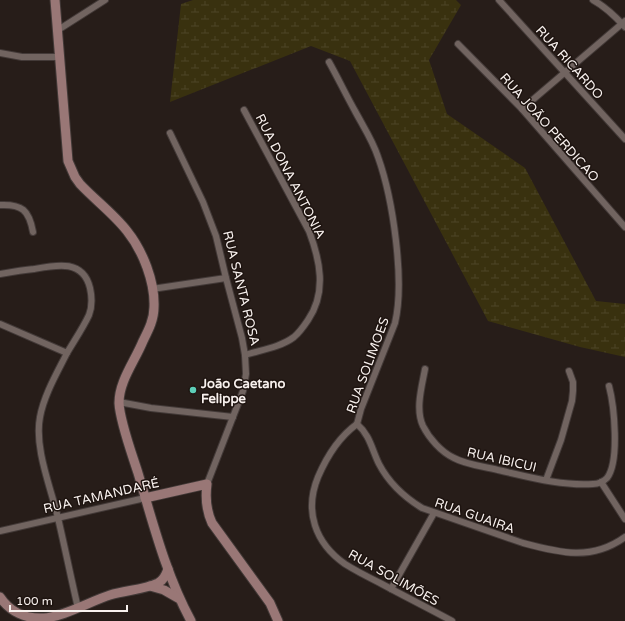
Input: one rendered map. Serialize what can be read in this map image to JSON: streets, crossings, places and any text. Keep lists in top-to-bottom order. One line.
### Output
{"streets":{"main road":["RUA SANTA ROSA","RUA TAMANDARÉ"],"street":["RUA RICARDO","RUA JOÃO PERDICAO","RUA DONA ANTONIA","RUA SOLIMOES","RUA IBICUI","RUA GUAIRA","RUA SOLIMÕES"]},"crossings":[["RUA DONA ANTONIA","RUA SANTA ROSA"],["RUA SANTA ROSA","RUA TAMANDARÉ"],["RUA SOLIMOES","RUA GUAIRA"],["RUA SOLIMOES","RUA SOLIMÕES"],["RUA GUAIRA","RUA SOLIMÕES"]],"places":["João Caetano Felippe"],"scale_bar":"100 m"}
